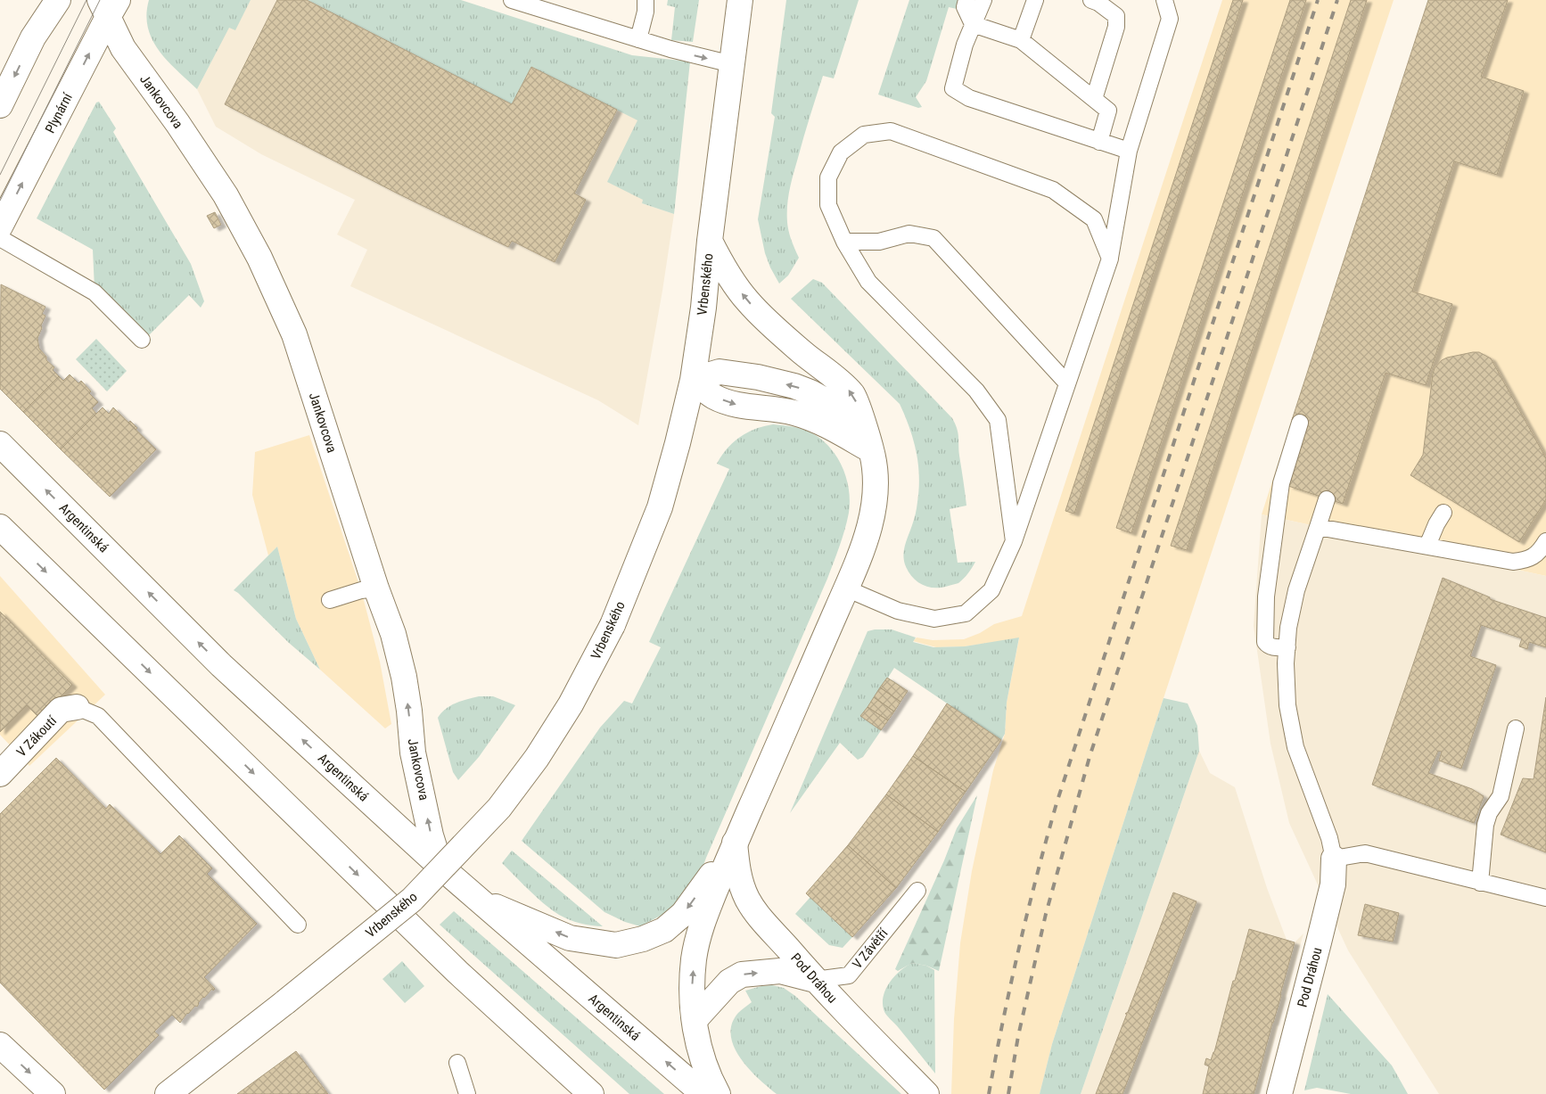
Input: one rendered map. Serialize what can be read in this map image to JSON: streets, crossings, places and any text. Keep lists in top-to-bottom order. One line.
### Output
{"streets":{"main road":["Jankovcova","Plynární","Vrbenského","Argentinská","V Zákoutí","V Závětří","Pod Dráhou"]},"crossings":[["Jankovcova","Plynární"],["Jankovcova","Argentinská"],["V Závětří","Pod Dráhou"]],"one_way":["V Závětří"]}
